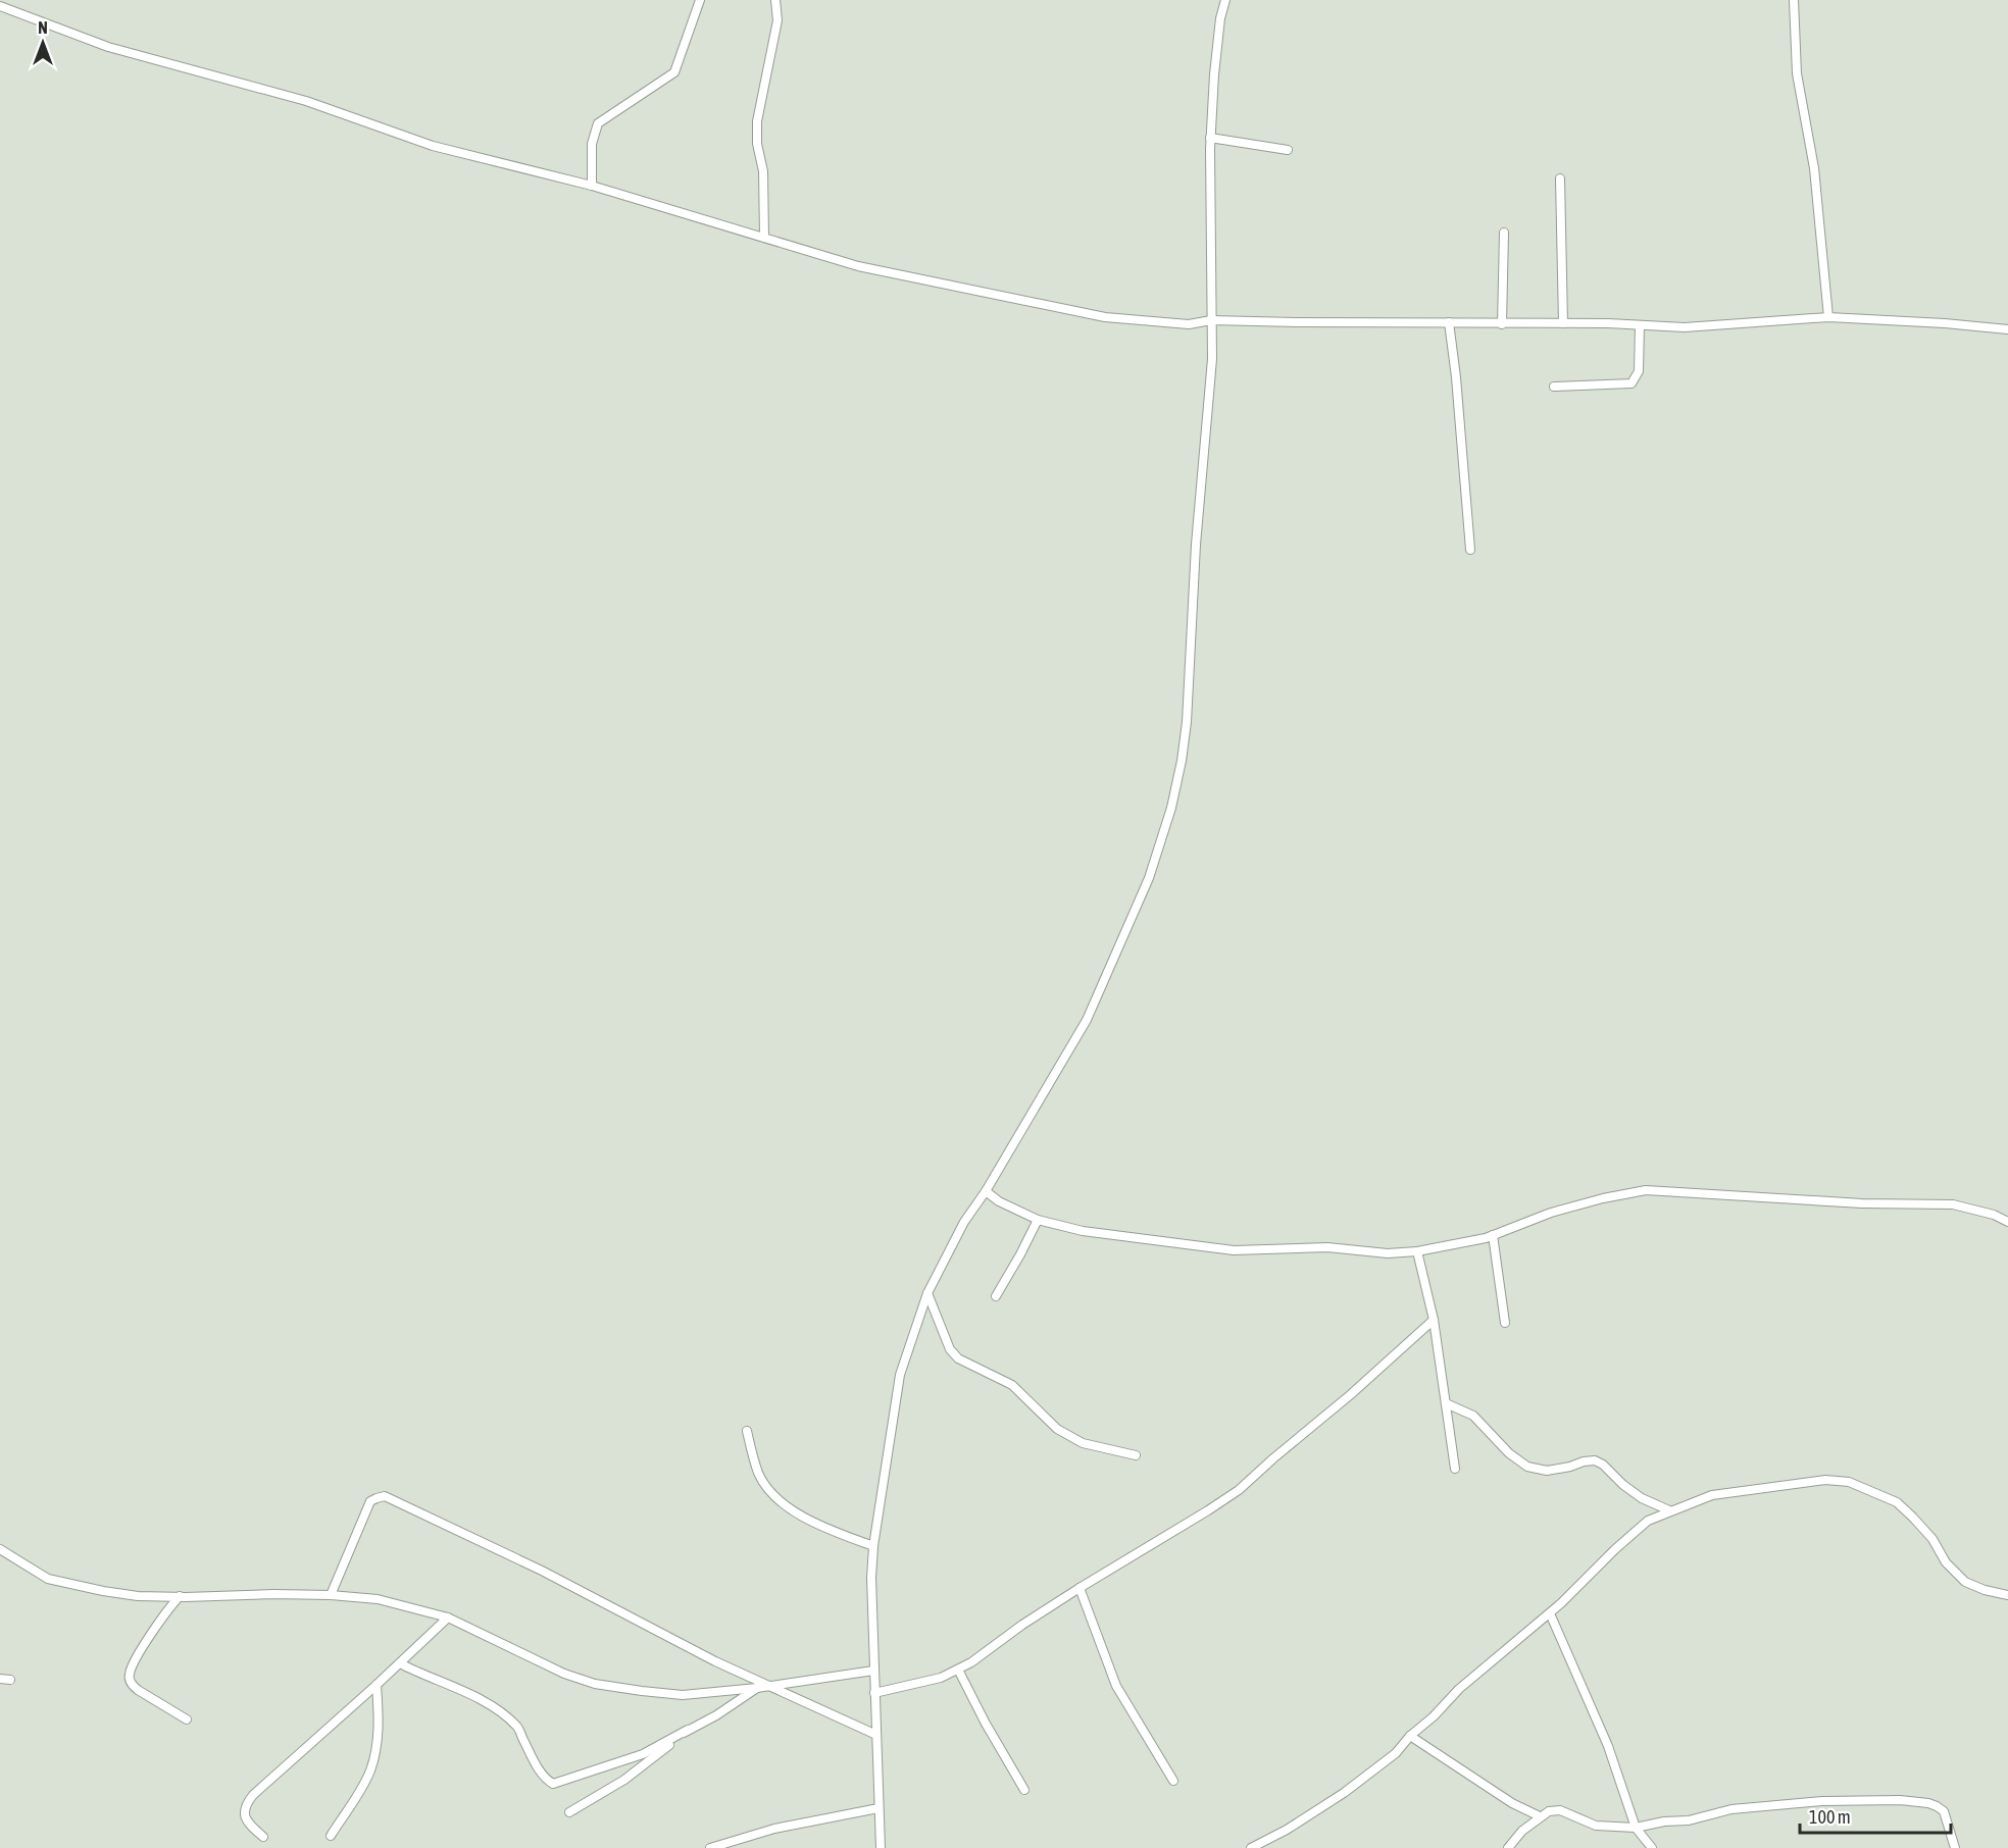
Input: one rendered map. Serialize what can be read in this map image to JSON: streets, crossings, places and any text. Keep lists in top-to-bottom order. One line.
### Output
{"scale_bar":"100 m","north":"top"}
